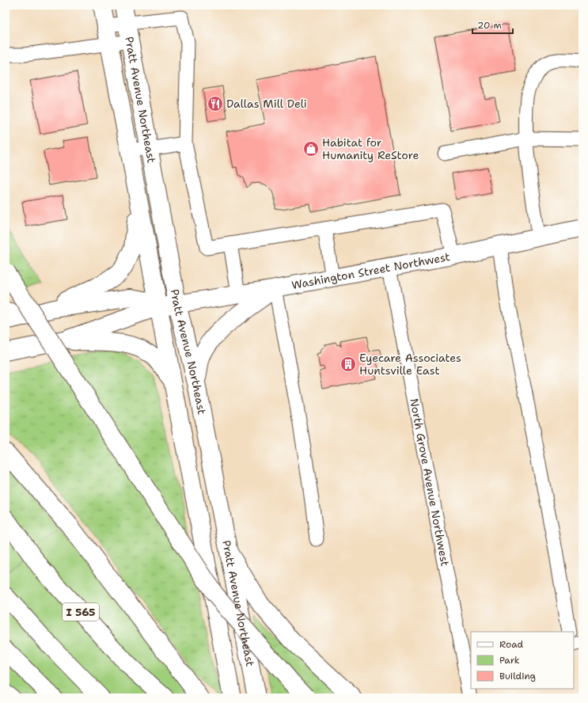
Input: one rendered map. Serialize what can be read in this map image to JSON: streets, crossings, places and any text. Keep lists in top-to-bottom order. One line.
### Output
{"streets":{"main road":["Pratt Avenue Northeast","Washington Street Northwest","I 565"],"street":["North Grove Avenue Northwest"]},"crossings":[["Pratt Avenue Northeast","Washington Street Northwest"],["Washington Street Northwest","North Grove Avenue Northwest"]],"places":{"restaurant":["Dallas Mill Deli"],"shop":["Habitat for Humanity ReStore"],"building":["Eyecare Associates Huntsville East"]},"legend":["Road","Park","Building"],"scale_bar":"20 m"}
